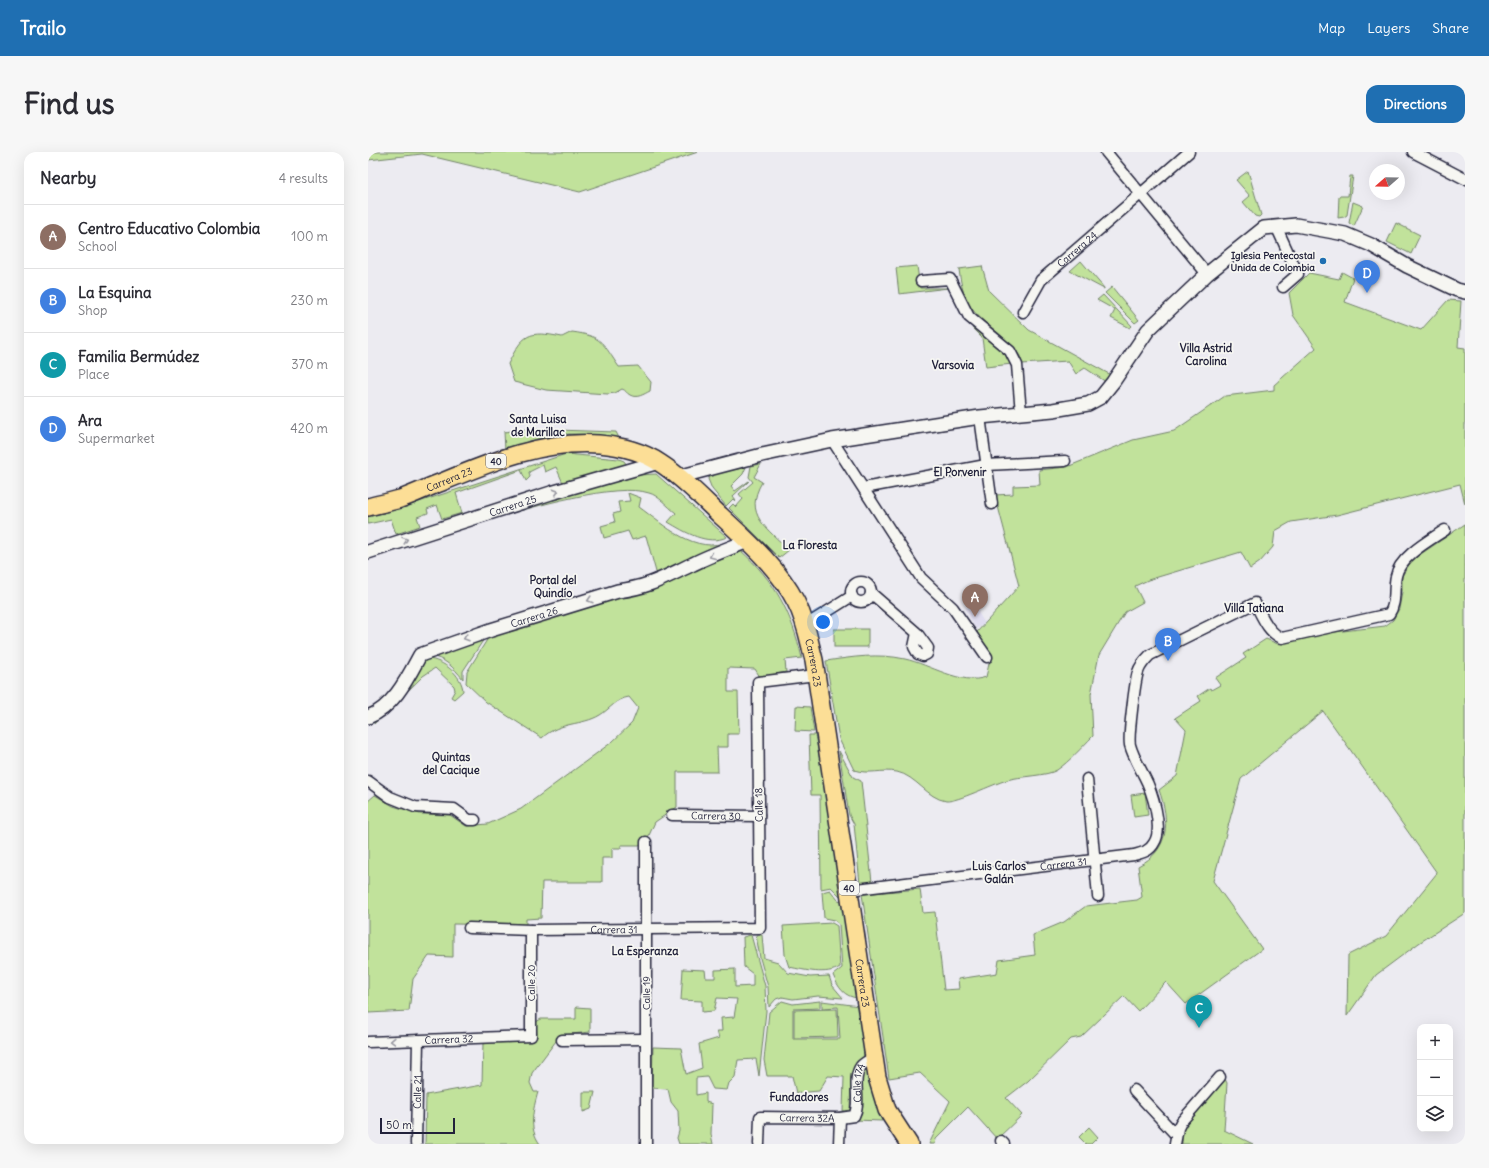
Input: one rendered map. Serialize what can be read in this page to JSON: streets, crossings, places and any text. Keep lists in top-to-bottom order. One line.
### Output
{"streets":{"highway":["40","Carrera 23"],"street":["Carrera 24","Carrera 25","Carrera 26","Calle 18","Carrera 30","Carrera 31","Calle 20","Calle 19","Carrera 32","Calle 17A","Calle 21","Carrera 32A"]},"crossings":[["Carrera 23","Carrera 25"],["Carrera 23","Carrera 26"],["Carrera 23","Calle 18"],["Carrera 23","Carrera 31"],["Carrera 23","Calle 17A"],["Calle 18","Carrera 30"],["Calle 18","Carrera 31"],["Carrera 31","Calle 20"],["Carrera 31","Calle 19"],["Calle 20","Carrera 32"],["Carrera 32","Calle 21"],["Calle 17A","Carrera 32A"]],"one_way":["Carrera 25","Carrera 26"],"districts":["Villa Astrid Carolina","Varsovia","Santa Luisa de Marillac","El Porvenir","La Floresta","Portal del Quindío","Villa Tatiana","Quintas del Cacique","Luis Carlos Galán","La Esperanza","Fundadores"],"places":["Iglesia Pentecostal Unida de Colombia"],"scale_bar":"50 m","north":"left","page":{"header":"Trailo","nav":["Map","Layers","Share"],"buttons":"Directions","title":"Find us","heading":["Nearby","4 results"],"list":[{"mark":"A","name":"Centro Educativo Colombia","note":"School","value":"100 m"},{"mark":"B","name":"La Esquina","note":"Shop","value":"230 m"},{"mark":"C","name":"Familia Bermúdez","note":"Place","value":"370 m"},{"mark":"D","name":"Ara","note":"Supermarket","value":"420 m"}],"pins":["D","A","B","C"],"map_buttons":["+","−"],"scale":"50 m"}}
